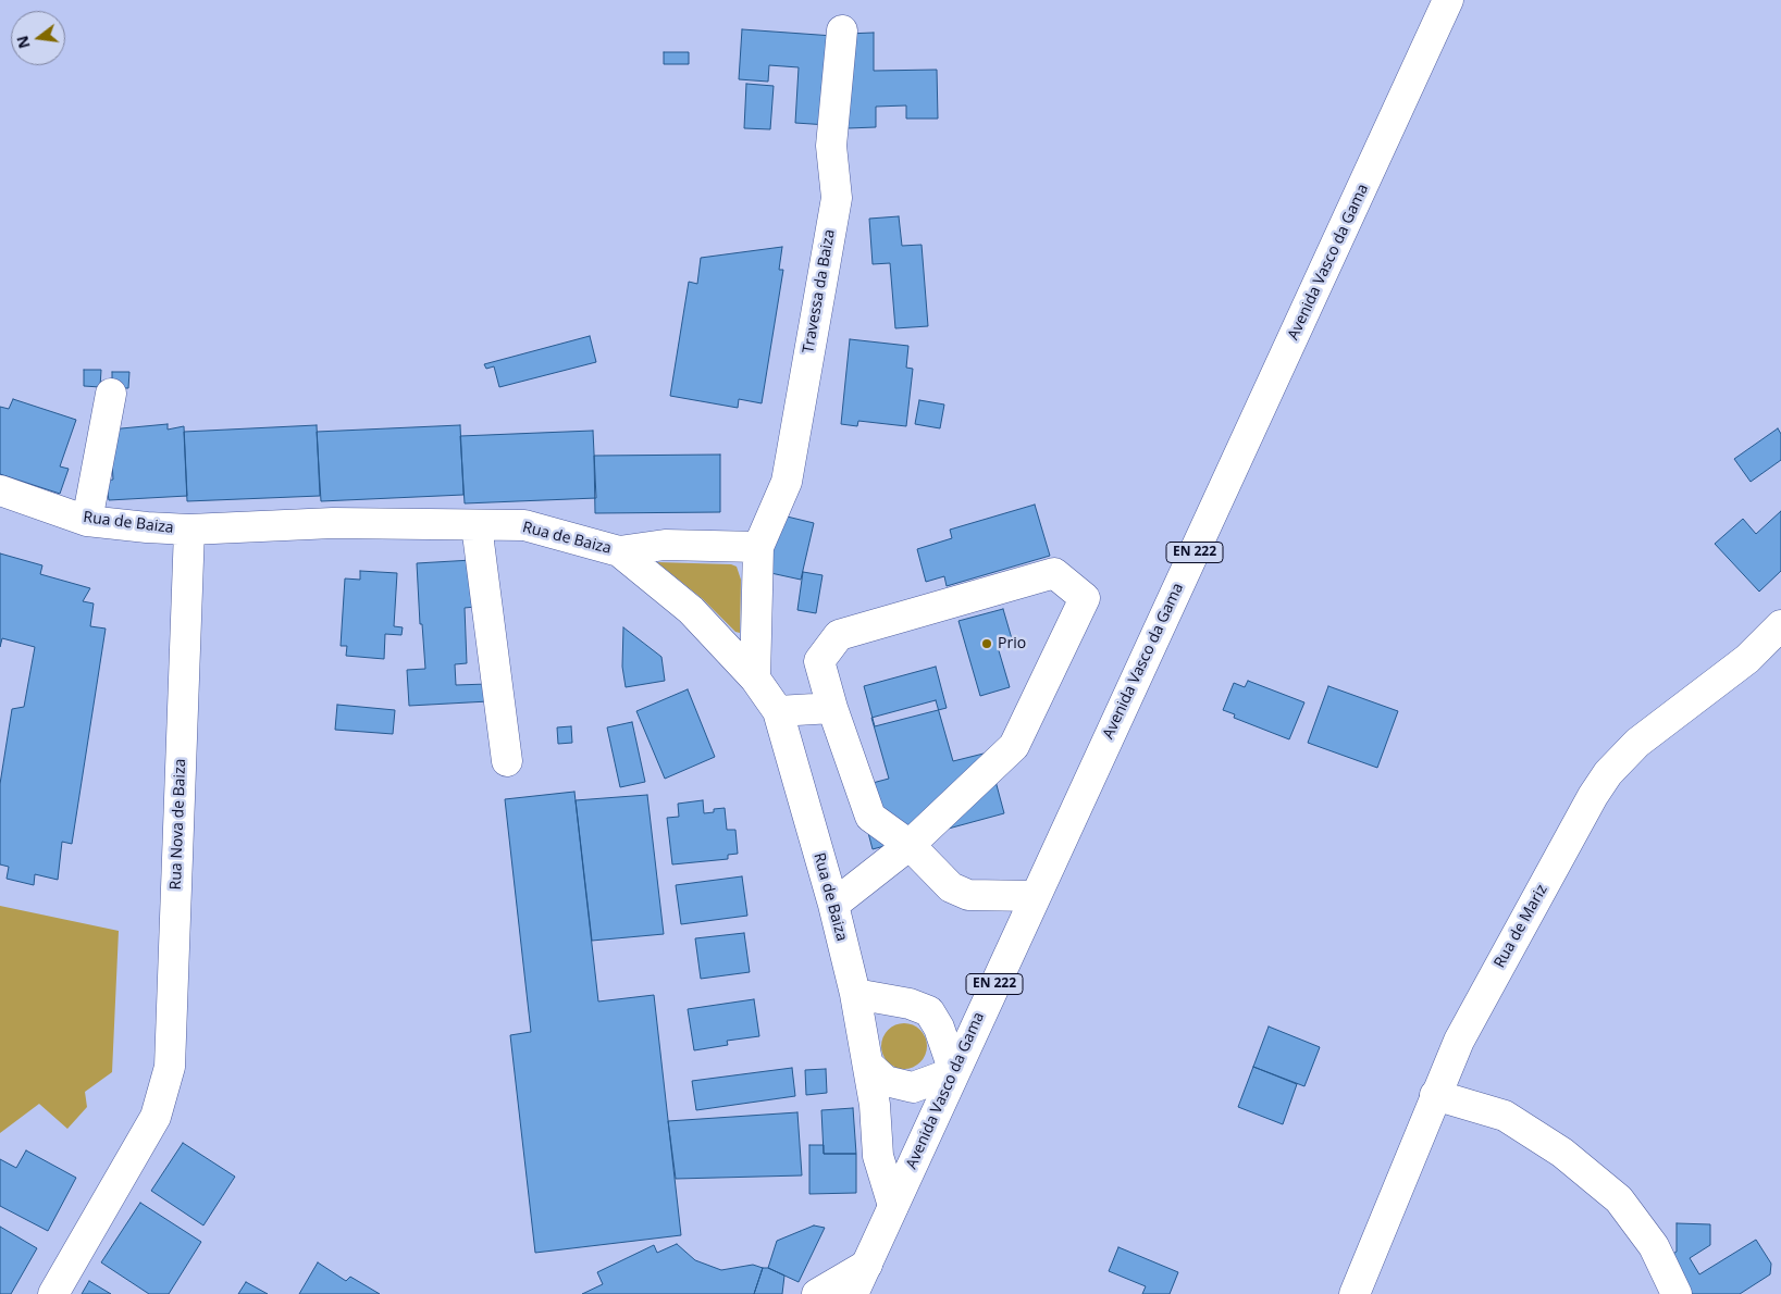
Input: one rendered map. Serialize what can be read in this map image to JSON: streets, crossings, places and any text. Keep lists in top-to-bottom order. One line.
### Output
{"streets":{"street":["Avenida Vasco da Gama","Travessa da Baiza","Rua de Baiza","EN 222","Rua Nova de Baiza","Rua de Mariz"]},"crossings":[["Avenida Vasco da Gama","Rua de Baiza"],["Travessa da Baiza","Rua de Baiza"],["Rua de Baiza","Rua Nova de Baiza"]],"places":["Prio"],"north":"left"}
